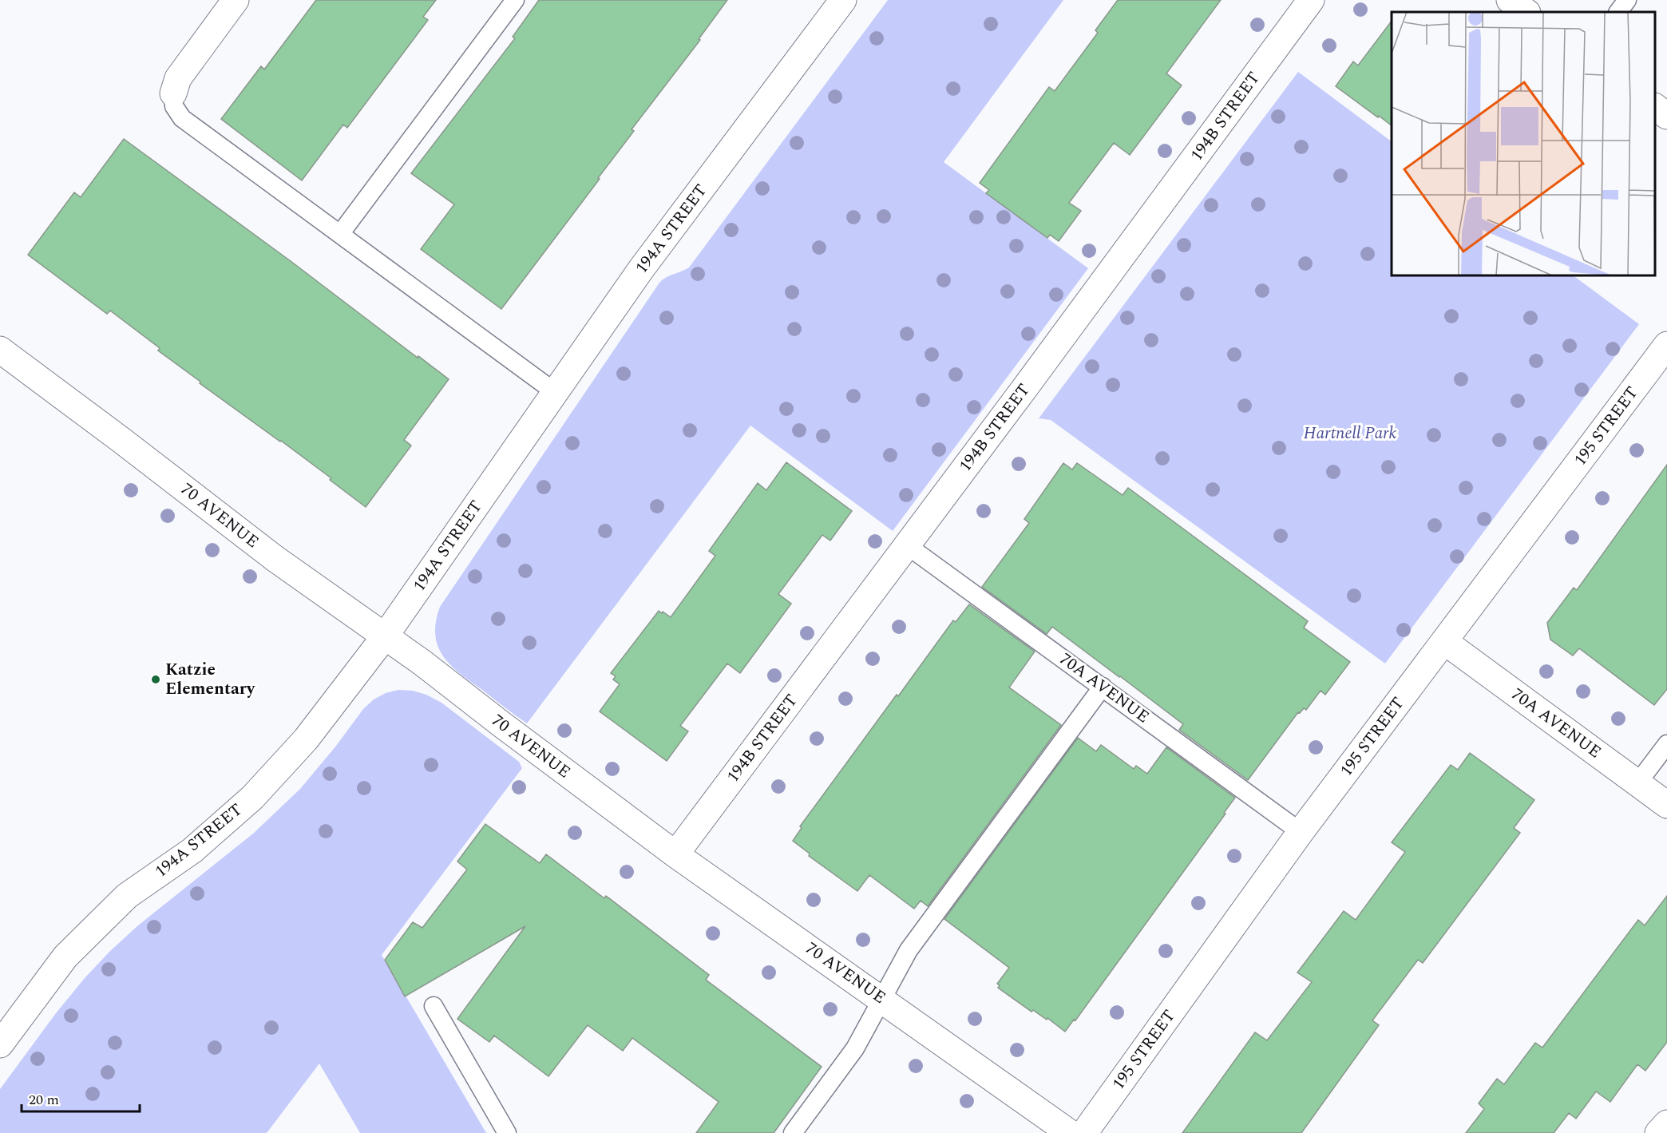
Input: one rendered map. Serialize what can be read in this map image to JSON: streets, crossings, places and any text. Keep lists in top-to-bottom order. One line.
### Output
{"streets":{"street":["194B STREET","194A STREET","195 STREET","70 AVENUE","70A AVENUE"]},"crossings":[["194B STREET","70 AVENUE"],["194B STREET","70A AVENUE"],["194A STREET","70 AVENUE"],["195 STREET","70A AVENUE"]],"parks":["Hartnell Park"],"places":["Katzie Elementary"],"scale_bar":"20 m"}
